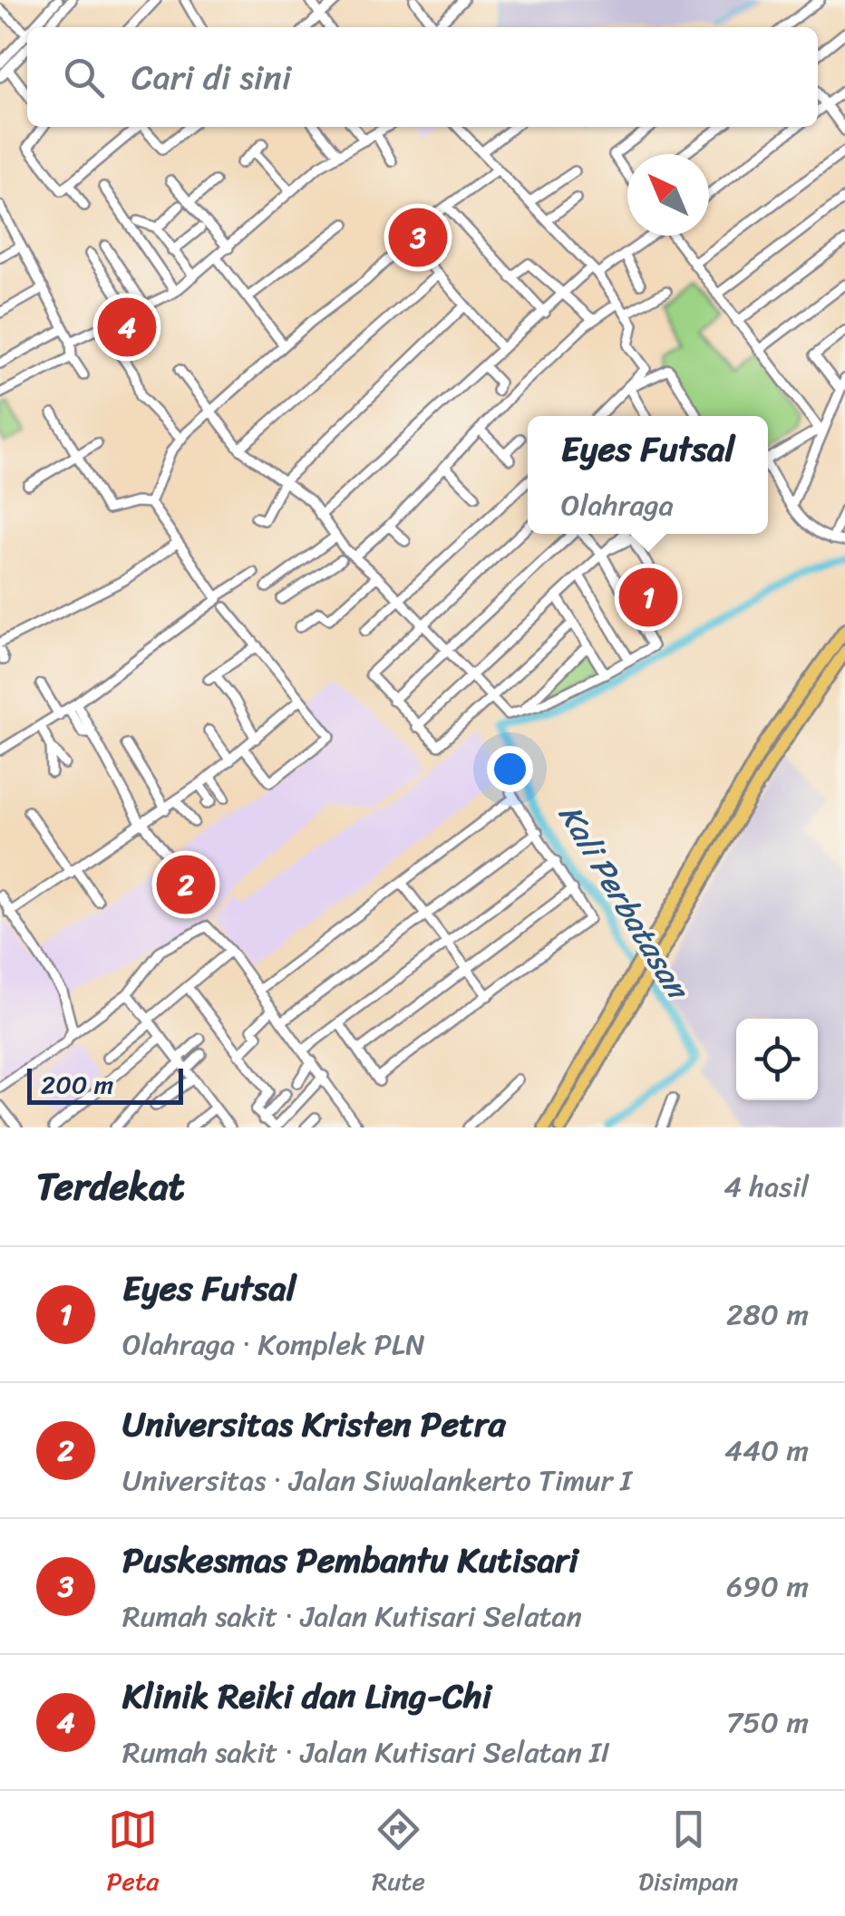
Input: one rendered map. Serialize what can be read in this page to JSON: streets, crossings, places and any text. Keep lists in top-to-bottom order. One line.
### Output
{"water":["Kali Perbatasan"],"scale_bar":"200 m","north":"top left","page":{"search":"Cari di sini","pins":["3","4","1","2"],"popup":["Eyes Futsal","Olahraga"],"scale":"200 m","heading":["Terdekat","4 hasil"],"list":[{"mark":"1","name":"Eyes Futsal","note":"Olahraga · Komplek PLN","value":"280 m"},{"mark":"2","name":"Universitas Kristen Petra","note":"Universitas · Jalan Siwalankerto Timur I","value":"440 m"},{"mark":"3","name":"Puskesmas Pembantu Kutisari","note":"Rumah sakit · Jalan Kutisari Selatan","value":"690 m"},{"mark":"4","name":"Klinik Reiki dan Ling-Chi","note":"Rumah sakit · Jalan Kutisari Selatan II","value":"750 m"}],"nav":["Peta","Rute","Disimpan"]}}
